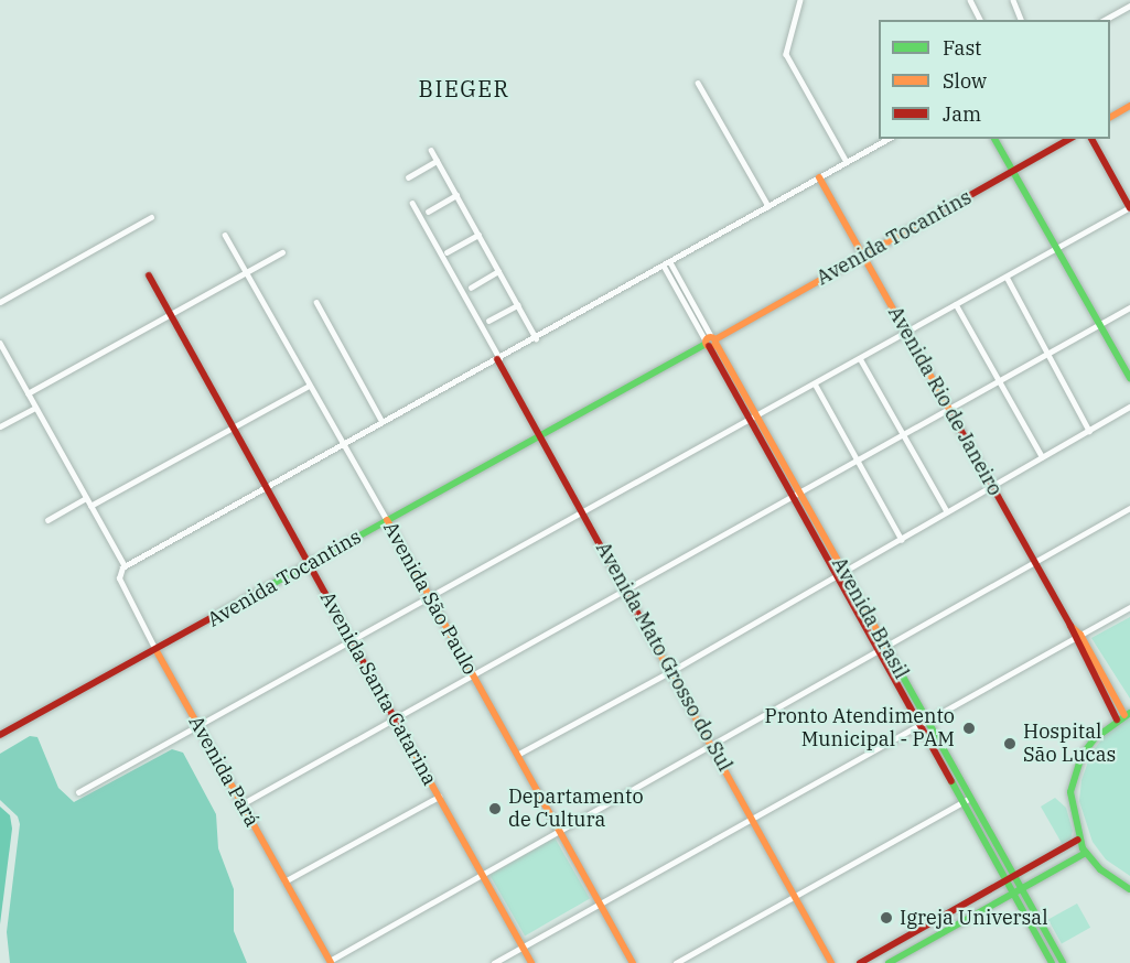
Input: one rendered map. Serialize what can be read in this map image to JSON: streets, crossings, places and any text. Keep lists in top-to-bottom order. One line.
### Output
{"streets":{"street":["Avenida Tocantins","Avenida Rio de Janeiro","Avenida São Paulo","Avenida Brasil","Avenida Mato Grosso do Sul","Avenida Santa Catarina","Avenida Pará"]},"crossings":[["Avenida Tocantins","Avenida Rio de Janeiro"],["Avenida Tocantins","Avenida São Paulo"],["Avenida Tocantins","Avenida Brasil"],["Avenida Tocantins","Avenida Mato Grosso do Sul"],["Avenida Tocantins","Avenida Santa Catarina"],["Avenida Tocantins","Avenida Pará"]],"districts":["BIEGER"],"places":["Pronto Atendimento Municipal - PAM","Hospital São Lucas","Departamento de Cultura","Igreja Universal"],"legend":["Fast","Slow","Jam"]}
